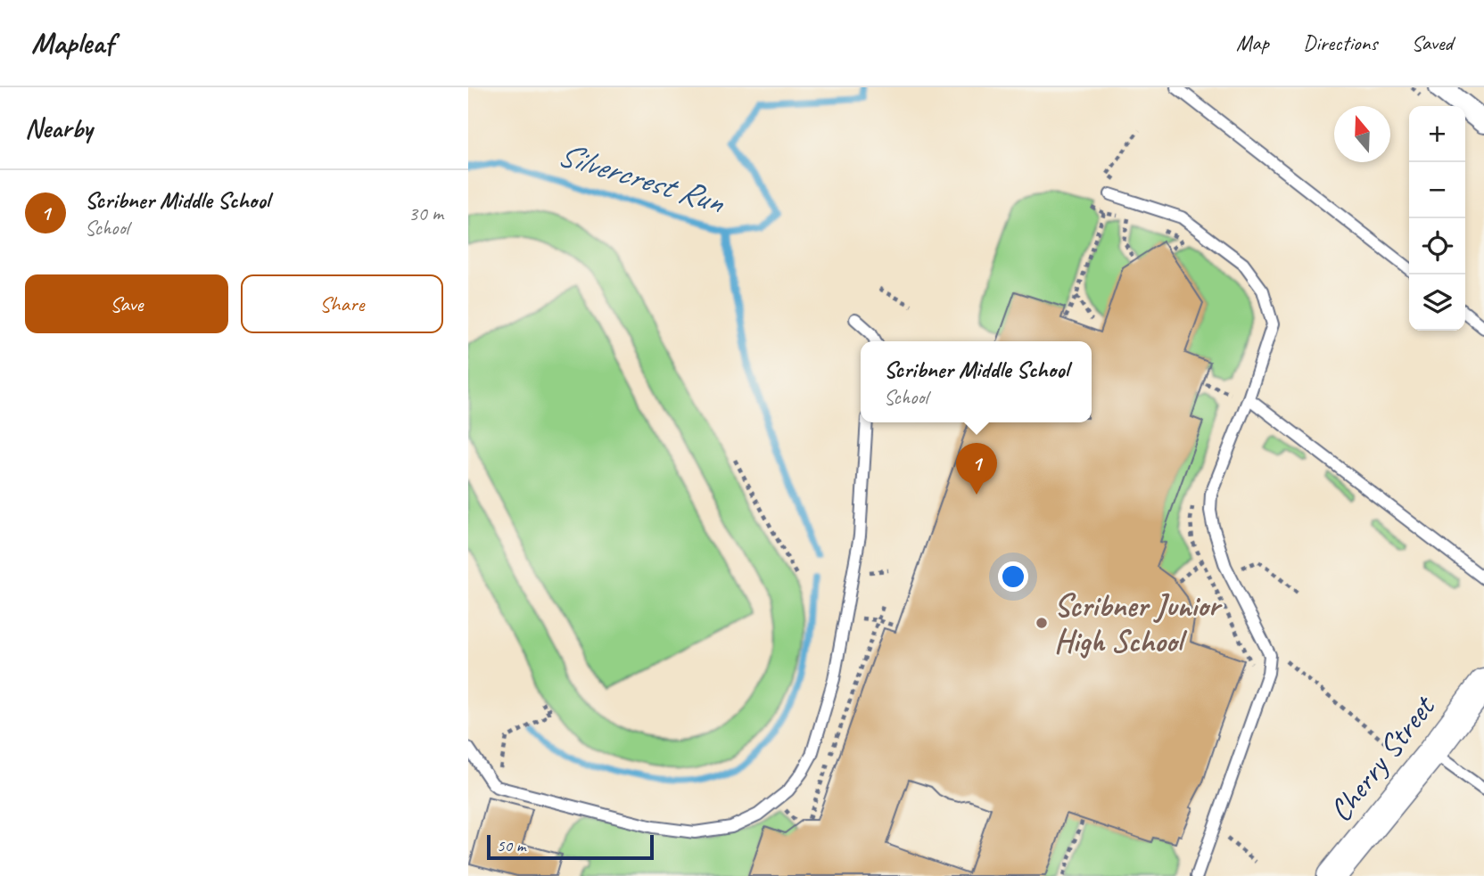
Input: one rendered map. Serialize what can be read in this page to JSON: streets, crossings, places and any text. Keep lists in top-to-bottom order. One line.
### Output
{"streets":{"street":["Cherry Street"]},"water":["Silvercrest Run"],"places":["Scribner Junior High School"],"scale_bar":"50 m","north":"top","page":{"header":"Mapleaf","nav":["Map","Directions","Saved"],"heading":"Nearby","map_buttons":["+","−"],"list":[{"mark":"1","name":"Scribner Middle School","note":"School","value":"30 m"}],"buttons":["Save","Share"],"popup":["Scribner Middle School","School"],"pins":"1","scale":"50 m"}}
